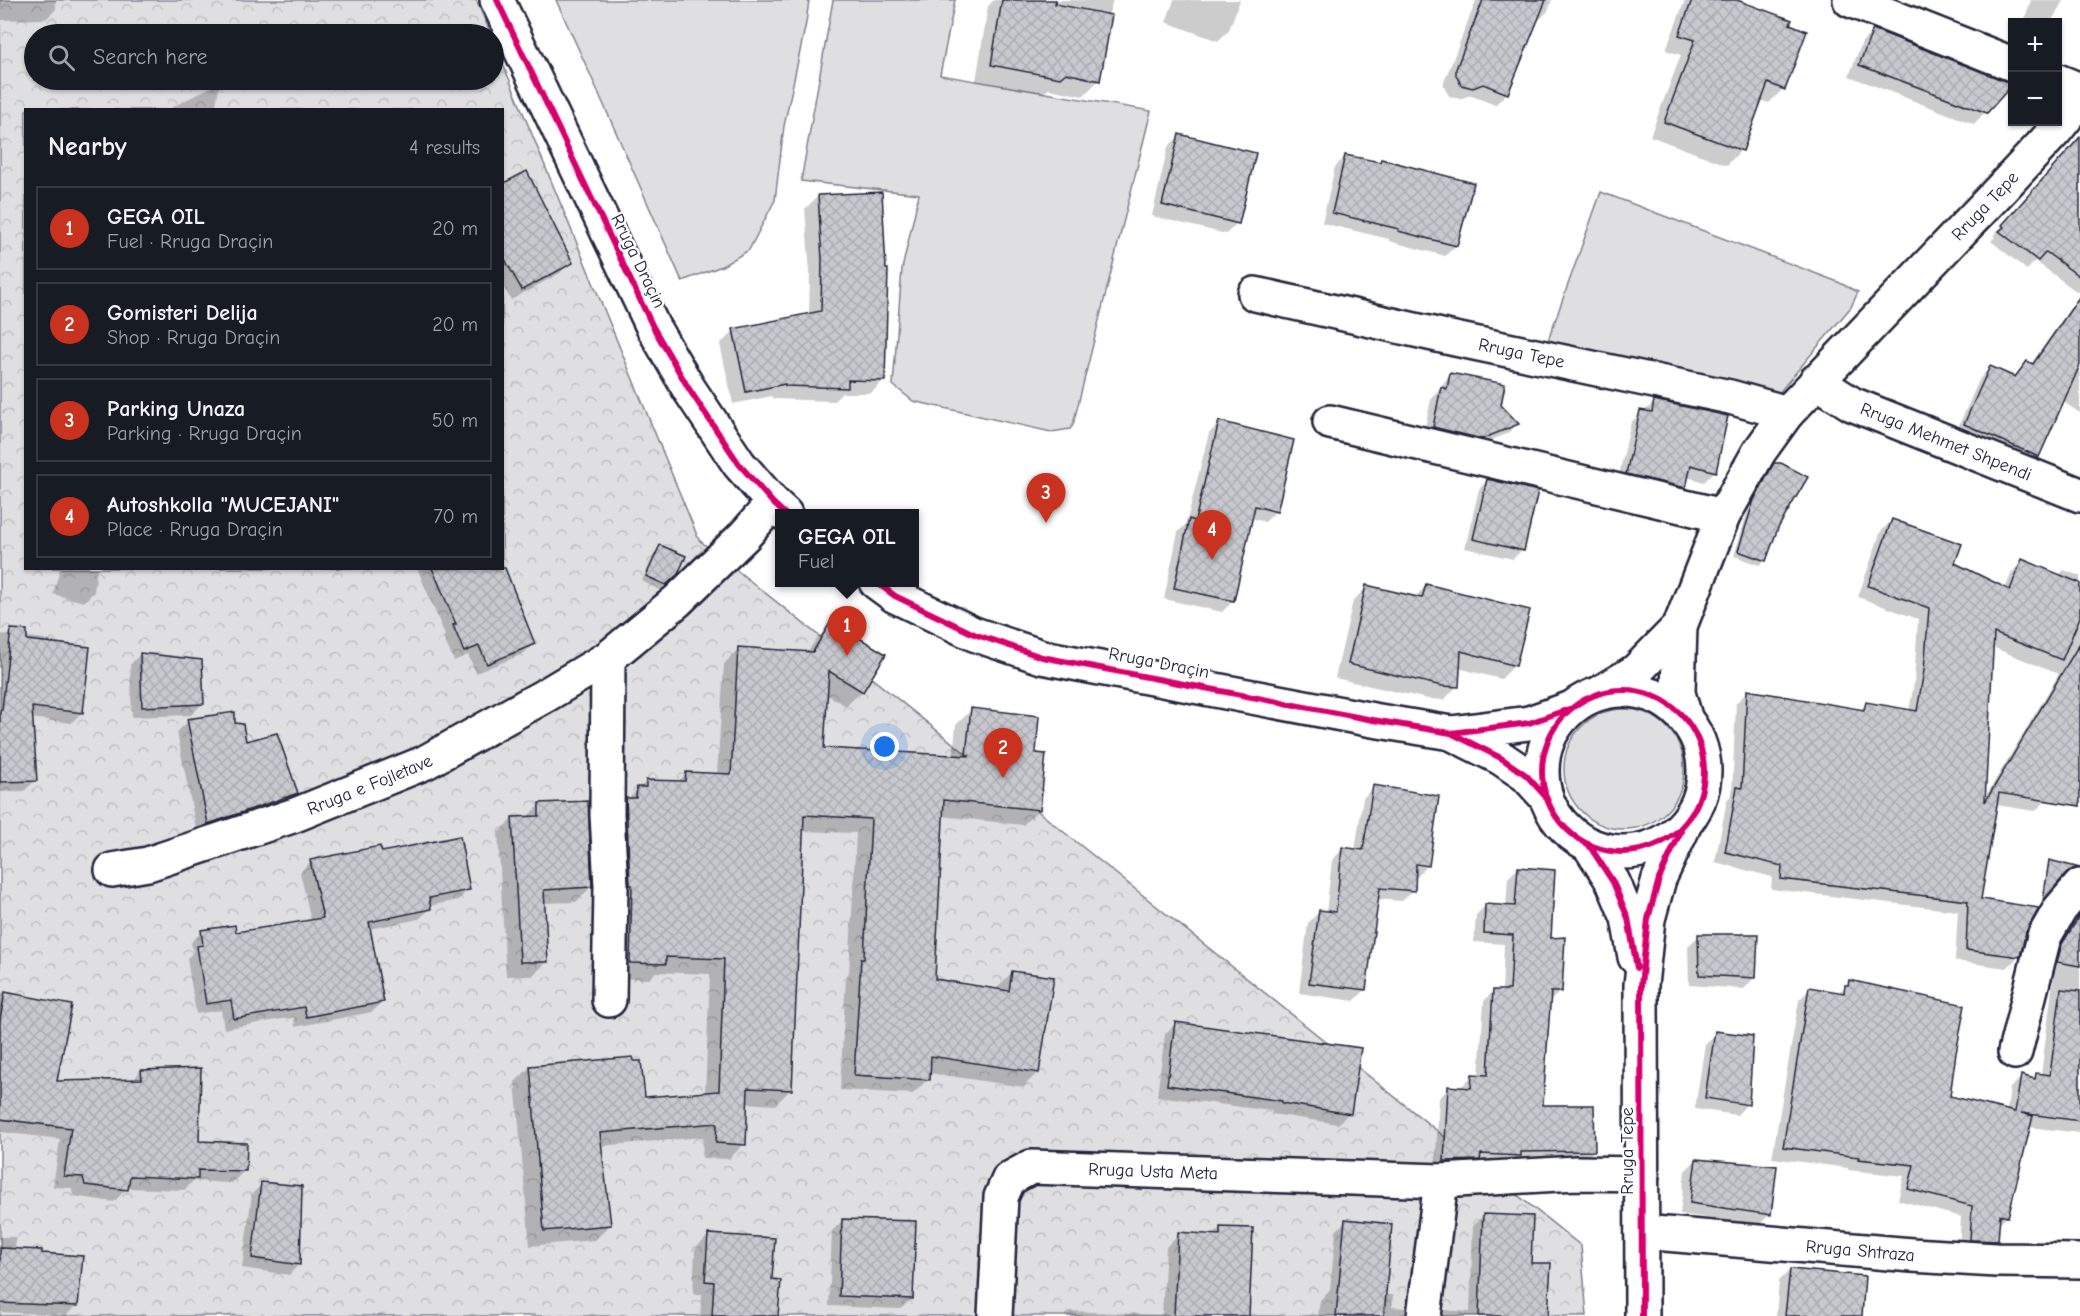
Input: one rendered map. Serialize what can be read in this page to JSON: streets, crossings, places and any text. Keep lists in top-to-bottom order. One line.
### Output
{"streets":{"street":["Rruga Tepe","Rruga Draçin","Rruga Mehmet Shpendi","Rruga e Fojletave","Rruga Usta Meta","Rruga Shtraza"]},"crossings":[["Rruga Tepe","Rruga Draçin"],["Rruga Tepe","Rruga Mehmet Shpendi"],["Rruga Tepe","Rruga Usta Meta"],["Rruga Tepe","Rruga Shtraza"]],"page":{"map_buttons":["+","−"],"search":"Search here","heading":["Nearby","4 results"],"list":[{"mark":"1","name":"GEGA OIL","note":"Fuel · Rruga Draçin","value":"20 m"},{"mark":"2","name":"Gomisteri Delija","note":"Shop · Rruga Draçin","value":"20 m"},{"mark":"3","name":"Parking Unaza","note":"Parking · Rruga Draçin","value":"50 m"},{"mark":"4","name":"Autoshkolla \"MUCEJANI\"","note":"Place · Rruga Draçin","value":"70 m"}],"pins":["3","4","1","2"],"popup":["GEGA OIL","Fuel"]}}
